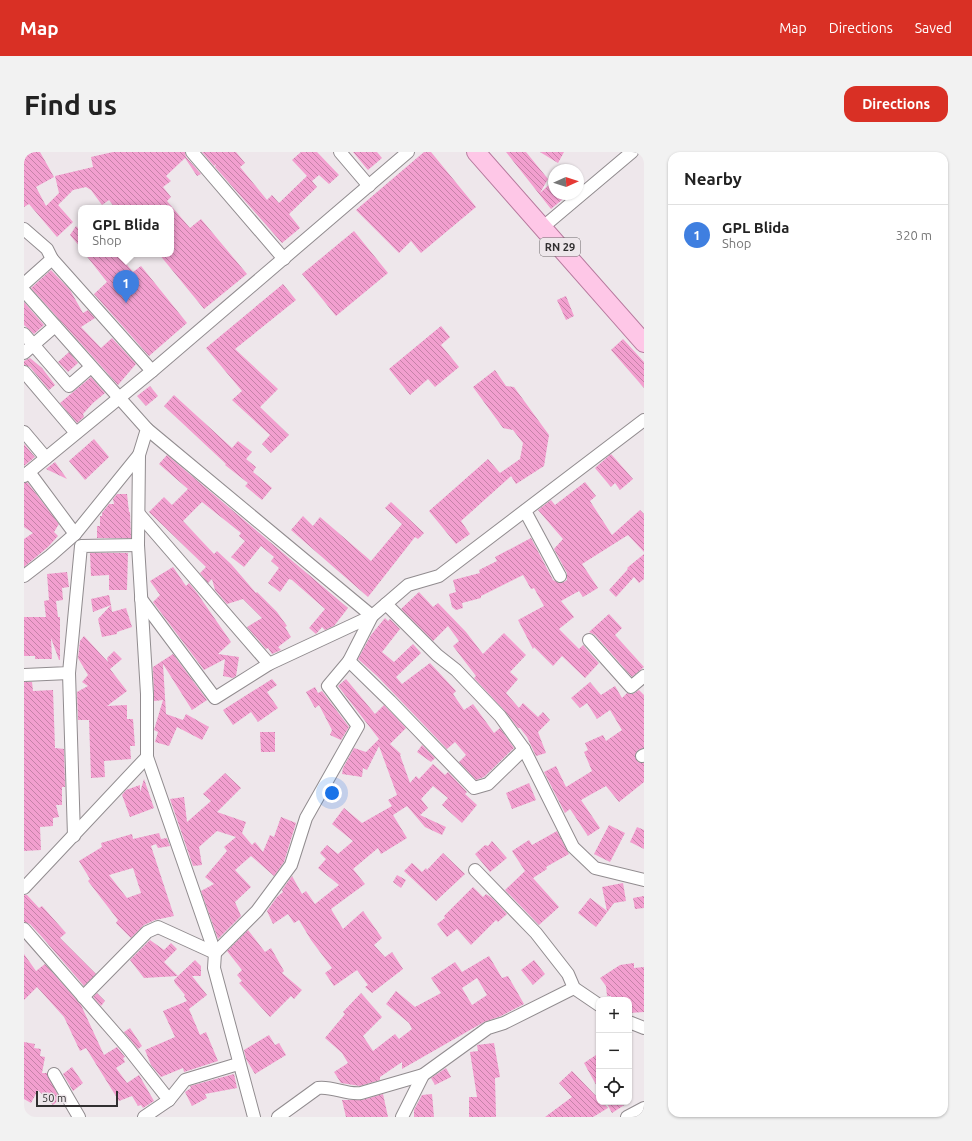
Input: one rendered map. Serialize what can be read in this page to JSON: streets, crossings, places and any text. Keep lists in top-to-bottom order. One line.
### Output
{"streets":{"main road":["RN 29"]},"scale_bar":"50 m","north":"right","page":{"header":"Map","nav":["Map","Directions","Saved"],"buttons":"Directions","title":"Find us","heading":"Nearby","list":[{"mark":"1","name":"GPL Blida","note":"Shop","value":"320 m"}],"popup":["GPL Blida","Shop"],"pins":"1","map_buttons":["+","−"],"scale":"50 m"}}
